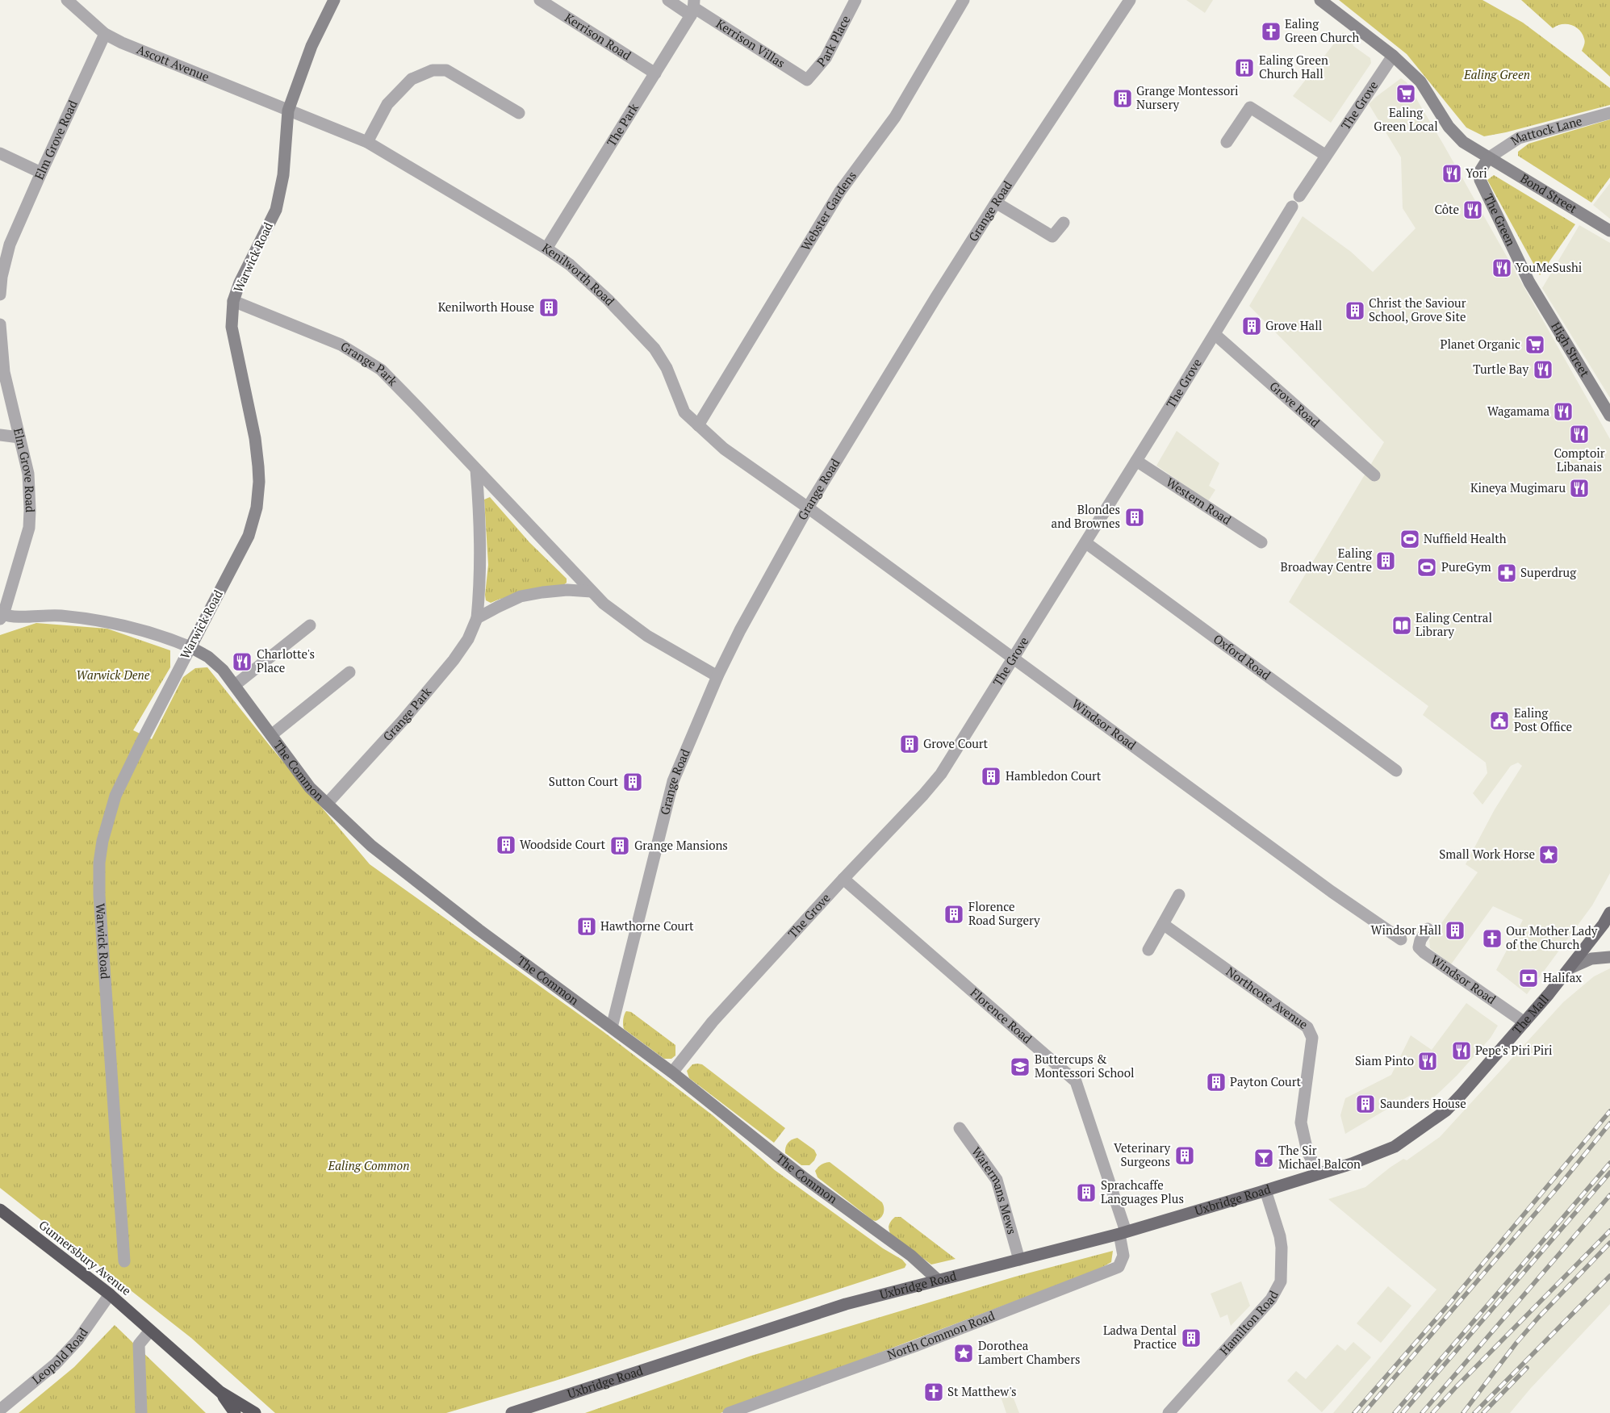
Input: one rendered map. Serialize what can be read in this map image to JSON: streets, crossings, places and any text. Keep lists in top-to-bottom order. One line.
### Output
{"streets":{"highway":["Gunnersbury Avenue"],"main road":["The Mall","Uxbridge Road"],"street":["Kerrison Road","Park Place","Kerrison Villas","Ascott Avenue","The Grove","The Park","Mattock Lane","Elm Grove Road","Bond Street","Webster Gardens","Grange Road","The Green","Warwick Road","Kenilworth Road","High Street","Grange Park","Grove Road","Western Road","Oxford Road","Windsor Road","The Common","Northcote Avenue","Florence Road","Watermans Mews","Hamilton Road","North Common Road","Leopold Road"]},"crossings":[["Kerrison Road","The Park"],["Park Place","Kerrison Villas"],["Kerrison Villas","The Park"],["Ascott Avenue","Elm Grove Road"],["Ascott Avenue","Warwick Road"],["Ascott Avenue","Kenilworth Road"],["The Grove","Grove Road"],["The Grove","Western Road"],["The Grove","Oxford Road"],["The Grove","Windsor Road"],["The Grove","The Common"],["The Grove","Florence Road"],["The Park","Kenilworth Road"],["Mattock Lane","Bond Street"],["Mattock Lane","The Green"],["Bond Street","The Green"],["Webster Gardens","Kenilworth Road"],["Grange Road","Kenilworth Road"],["Grange Road","Grange Park"],["Grange Road","Windsor Road"],["Grange Road","The Common"],["The Green","High Street"],["Warwick Road","Kenilworth Road"],["Warwick Road","Grange Park"],["Warwick Road","The Common"],["Kenilworth Road","Windsor Road"],["Grange Park","The Common"],["Windsor Road","The Mall"],["The Common","Uxbridge Road"],["Northcote Avenue","The Mall"],["Northcote Avenue","Uxbridge Road"],["The Mall","Uxbridge Road"],["Florence Road","Uxbridge Road"],["Florence Road","North Common Road"],["Watermans Mews","Uxbridge Road"],["Uxbridge Road","Hamilton Road"],["Uxbridge Road","North Common Road"],["Gunnersbury Avenue","Leopold Road"]],"parks":["Ealing Green","Warwick Dene","Ealing Common"],"places":{"church":["Ealing Green Church","Our Mother Lady of the Church","St Matthew's"],"building":["Ealing Green Church Hall","Grange Montessori Nursery","Kenilworth House","Christ the Saviour School, Grove Site","Grove Hall","Blondes and Brownes","Ealing Broadway Centre","Grove Court","Hambledon Court","Sutton Court","Woodside Court","Grange Mansions","Florence Road Surgery","Hawthorne Court","Windsor Hall","Payton Court","Saunders House","Veterinary Surgeons","Sprachcaffe Languages Plus","Ladwa Dental Practice"],"supermarket":["Ealing Green Local","Planet Organic"],"restaurant":["Yori","Côte","YouMeSushi","Turtle Bay","Wagamama","Comptoir Libanais","Kineya Mugimaru","Charlotte's Place","Pepe's Piri Piri","Siam Pinto"],"sports":["Nuffield Health","PureGym"],"pharmacy":["Superdrug"],"library":["Ealing Central Library"],"public building":["Ealing Post Office"],"place":["Small Work Horse","Dorothea Lambert Chambers"],"bank":["Halifax"],"school or university":["Buttercups & Montessori School"],"bar":["The Sir Michael Balcon"]}}
